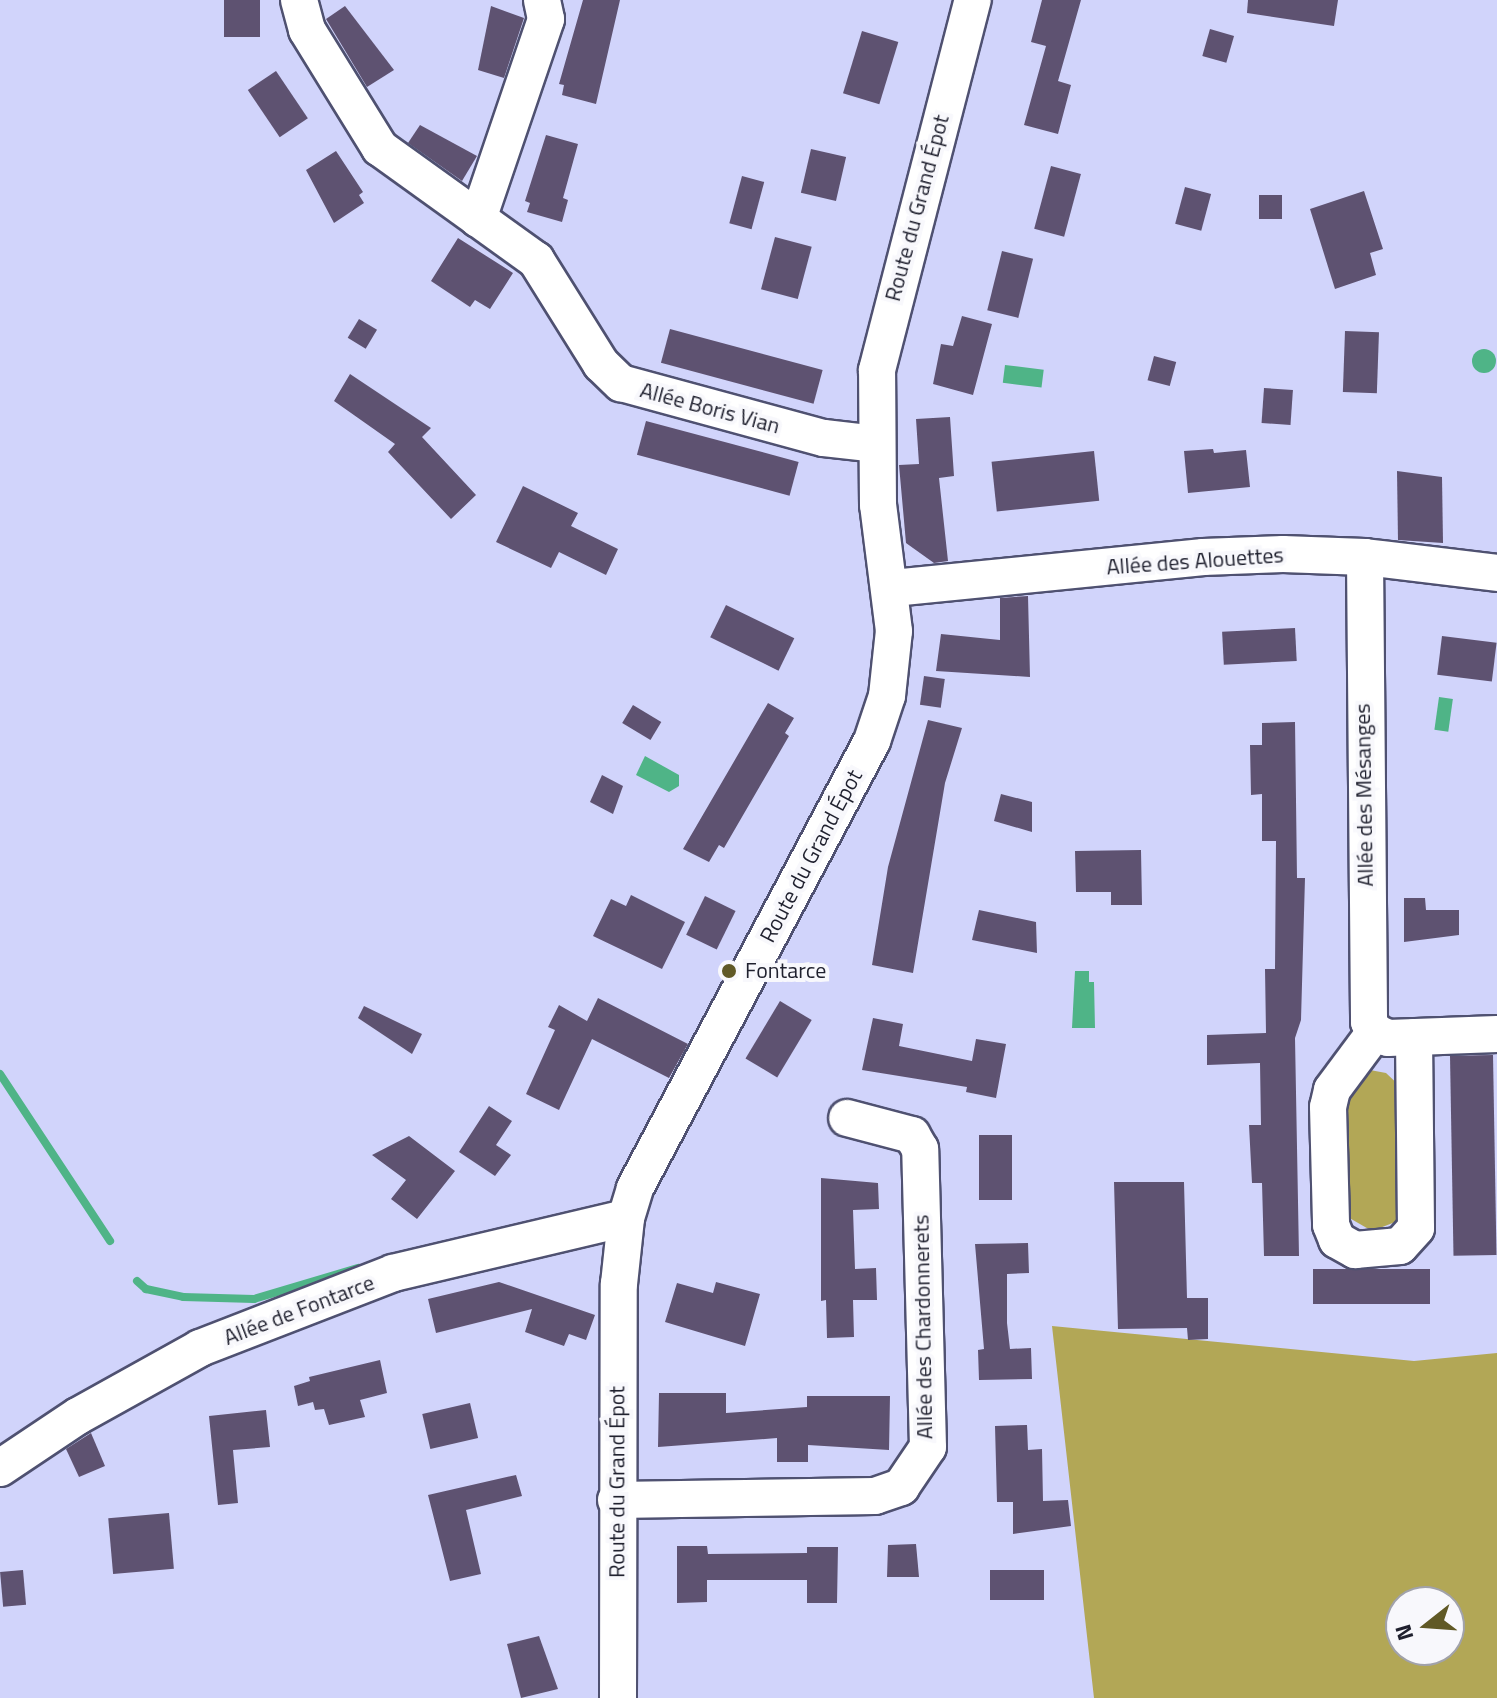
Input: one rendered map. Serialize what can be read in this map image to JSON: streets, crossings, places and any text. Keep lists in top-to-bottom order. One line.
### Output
{"streets":{"street":["Route du Grand Épot","Allée Boris Vian","Allée des Alouettes","Allée des Mésanges","Allée de Fontarce","Allée des Chardonnerets"]},"crossings":[["Route du Grand Épot","Allée Boris Vian"],["Route du Grand Épot","Allée des Alouettes"],["Route du Grand Épot","Allée de Fontarce"],["Route du Grand Épot","Allée des Chardonnerets"],["Allée des Alouettes","Allée des Mésanges"]],"places":["Fontarce"],"north":"left"}
